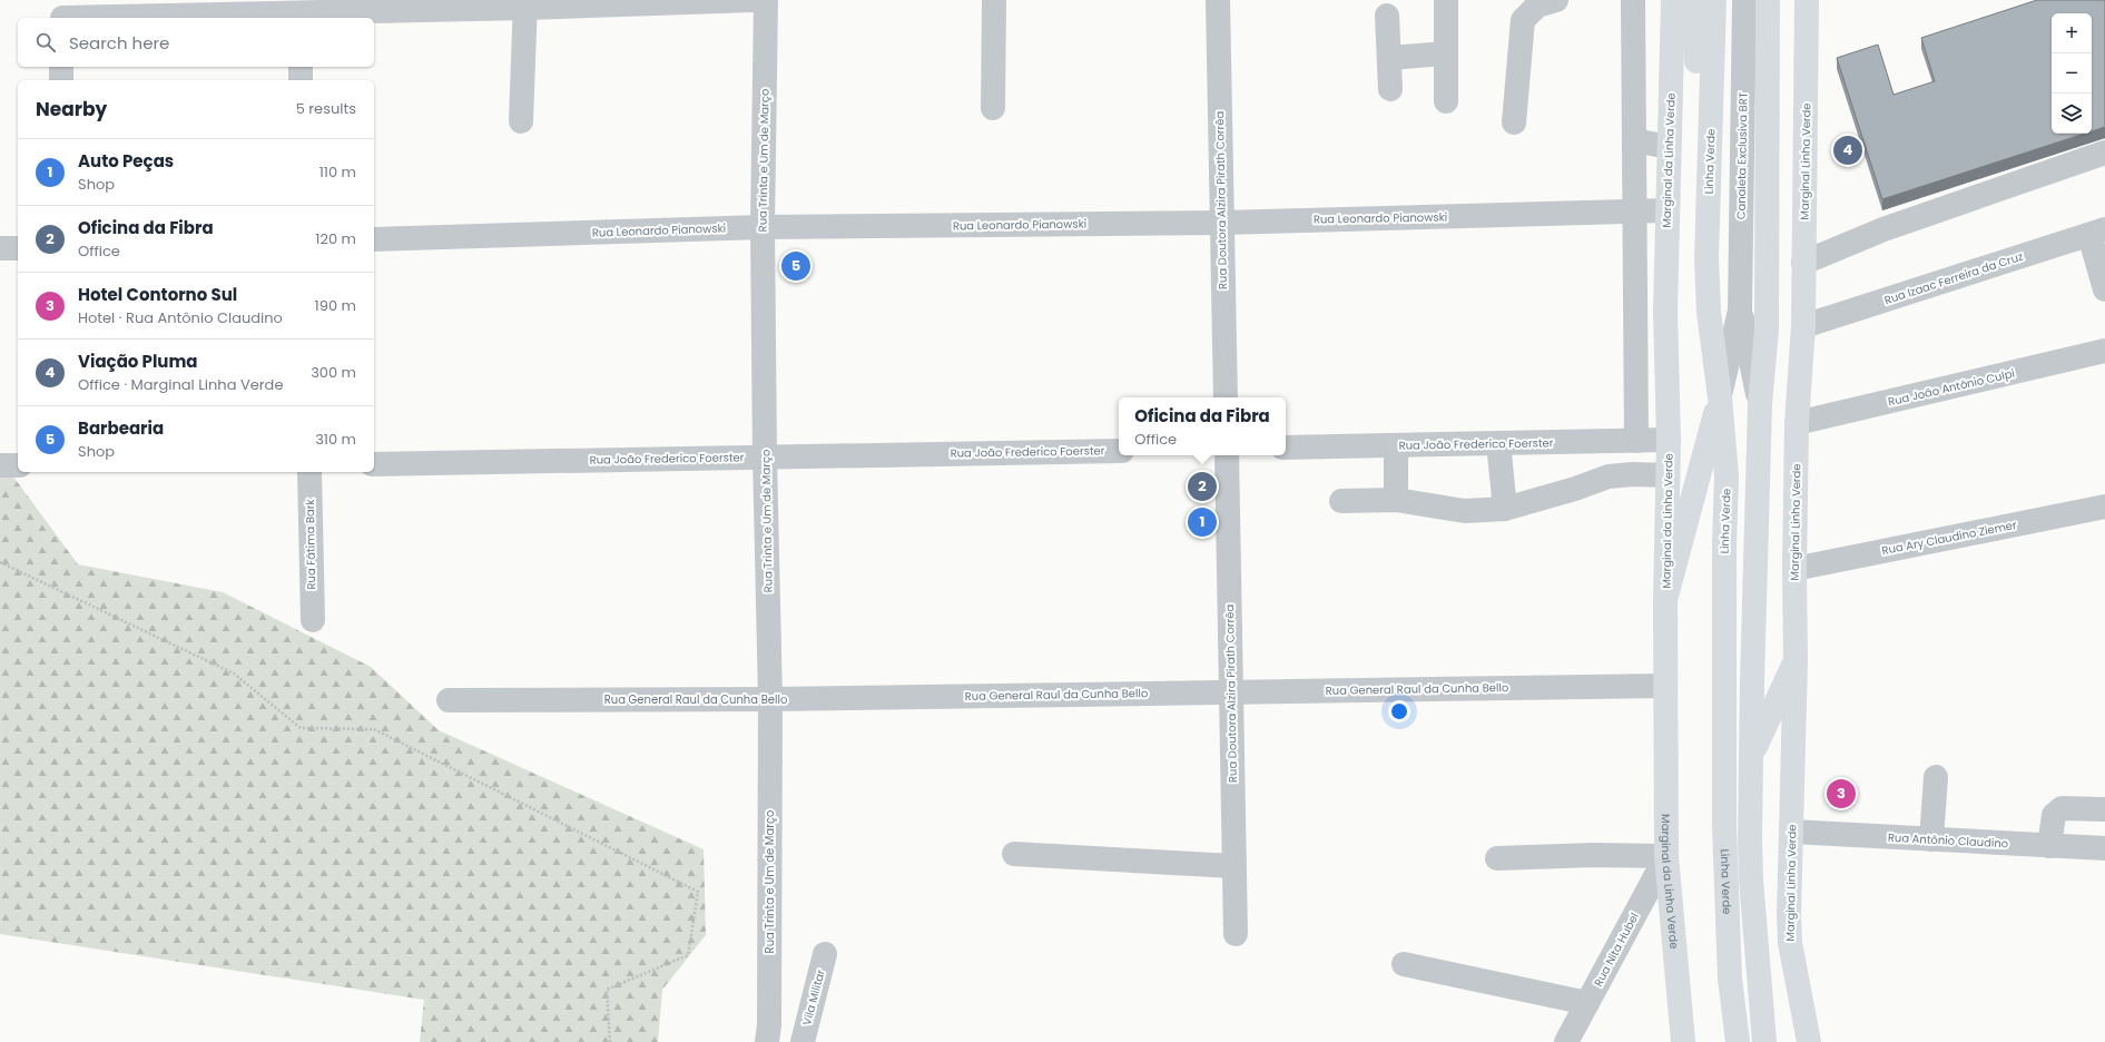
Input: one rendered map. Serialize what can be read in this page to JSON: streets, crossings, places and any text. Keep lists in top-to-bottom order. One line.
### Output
{"streets":{"main road":["Marginal da Linha Verde","Linha Verde","Marginal Linha Verde"],"street":["Canaleta Exclusiva BRT","Rua Trinta e Um de Março","Rua Doutora Alzira Pirath Corrêa","Rua Leonardo Pianowski","Rua Izaac Ferreira da Cruz","Rua João Antônio Culpi","Rua João Frederico Foerster","Rua Ary Claudino Ziemer","Rua Fátima Bark","Rua General Raul da Cunha Bello","Rua Antônio Claudino","Rua Nita Hubel","Vila Militar"]},"crossings":[["Canaleta Exclusiva BRT","Linha Verde"],["Rua Trinta e Um de Março","Rua Leonardo Pianowski"],["Rua Trinta e Um de Março","Rua João Frederico Foerster"],["Rua Trinta e Um de Março","Rua General Raul da Cunha Bello"],["Marginal da Linha Verde","Rua Leonardo Pianowski"],["Marginal da Linha Verde","Rua João Frederico Foerster"],["Marginal da Linha Verde","Rua General Raul da Cunha Bello"],["Marginal da Linha Verde","Rua Nita Hubel"],["Marginal Linha Verde","Rua Izaac Ferreira da Cruz"],["Marginal Linha Verde","Rua João Antônio Culpi"],["Marginal Linha Verde","Rua Ary Claudino Ziemer"],["Marginal Linha Verde","Rua Antônio Claudino"],["Rua Doutora Alzira Pirath Corrêa","Rua Leonardo Pianowski"],["Rua Doutora Alzira Pirath Corrêa","Rua General Raul da Cunha Bello"]],"page":{"map_buttons":["+","−"],"search":"Search here","heading":["Nearby","5 results"],"pins":["4","5","2","1","3"],"list":[{"mark":"1","name":"Auto Peças","note":"Shop","value":"110 m"},{"mark":"2","name":"Oficina da Fibra","note":"Office","value":"120 m"},{"mark":"3","name":"Hotel Contorno Sul","note":"Hotel · Rua Antônio Claudino","value":"190 m"},{"mark":"4","name":"Viação Pluma","note":"Office · Marginal Linha Verde","value":"300 m"},{"mark":"5","name":"Barbearia","note":"Shop","value":"310 m"}],"popup":["Oficina da Fibra","Office"]}}
